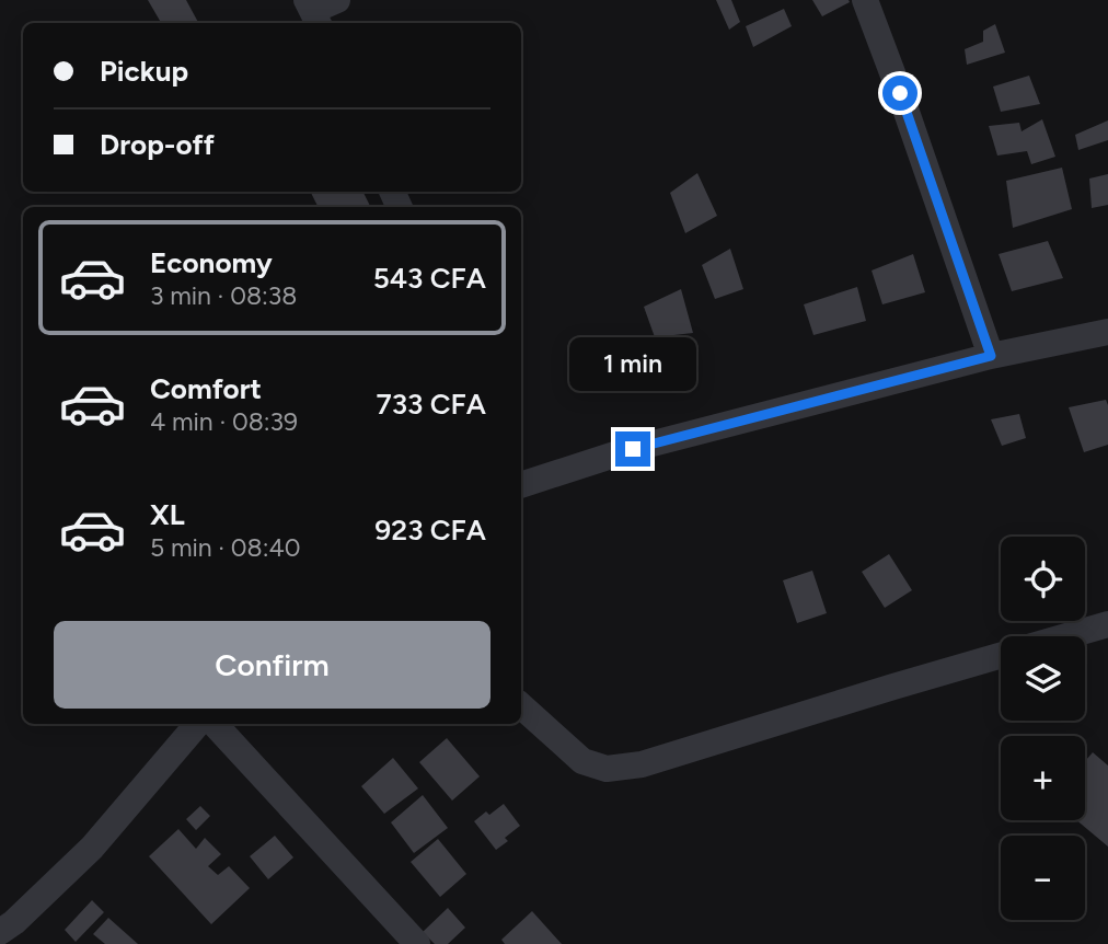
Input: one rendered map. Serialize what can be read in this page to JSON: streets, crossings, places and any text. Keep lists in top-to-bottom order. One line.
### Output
{"page":{"banner":["Pickup","Drop-off"],"list":[{"name":"Economy","note":"3 min · 08:38","value":"543 CFA"},{"name":"Comfort","note":"4 min · 08:39","value":"733 CFA"},{"name":"XL","note":"5 min · 08:40","value":"923 CFA"}],"bubble":"1 min","map_buttons":["+","−"],"buttons":"Confirm"}}
